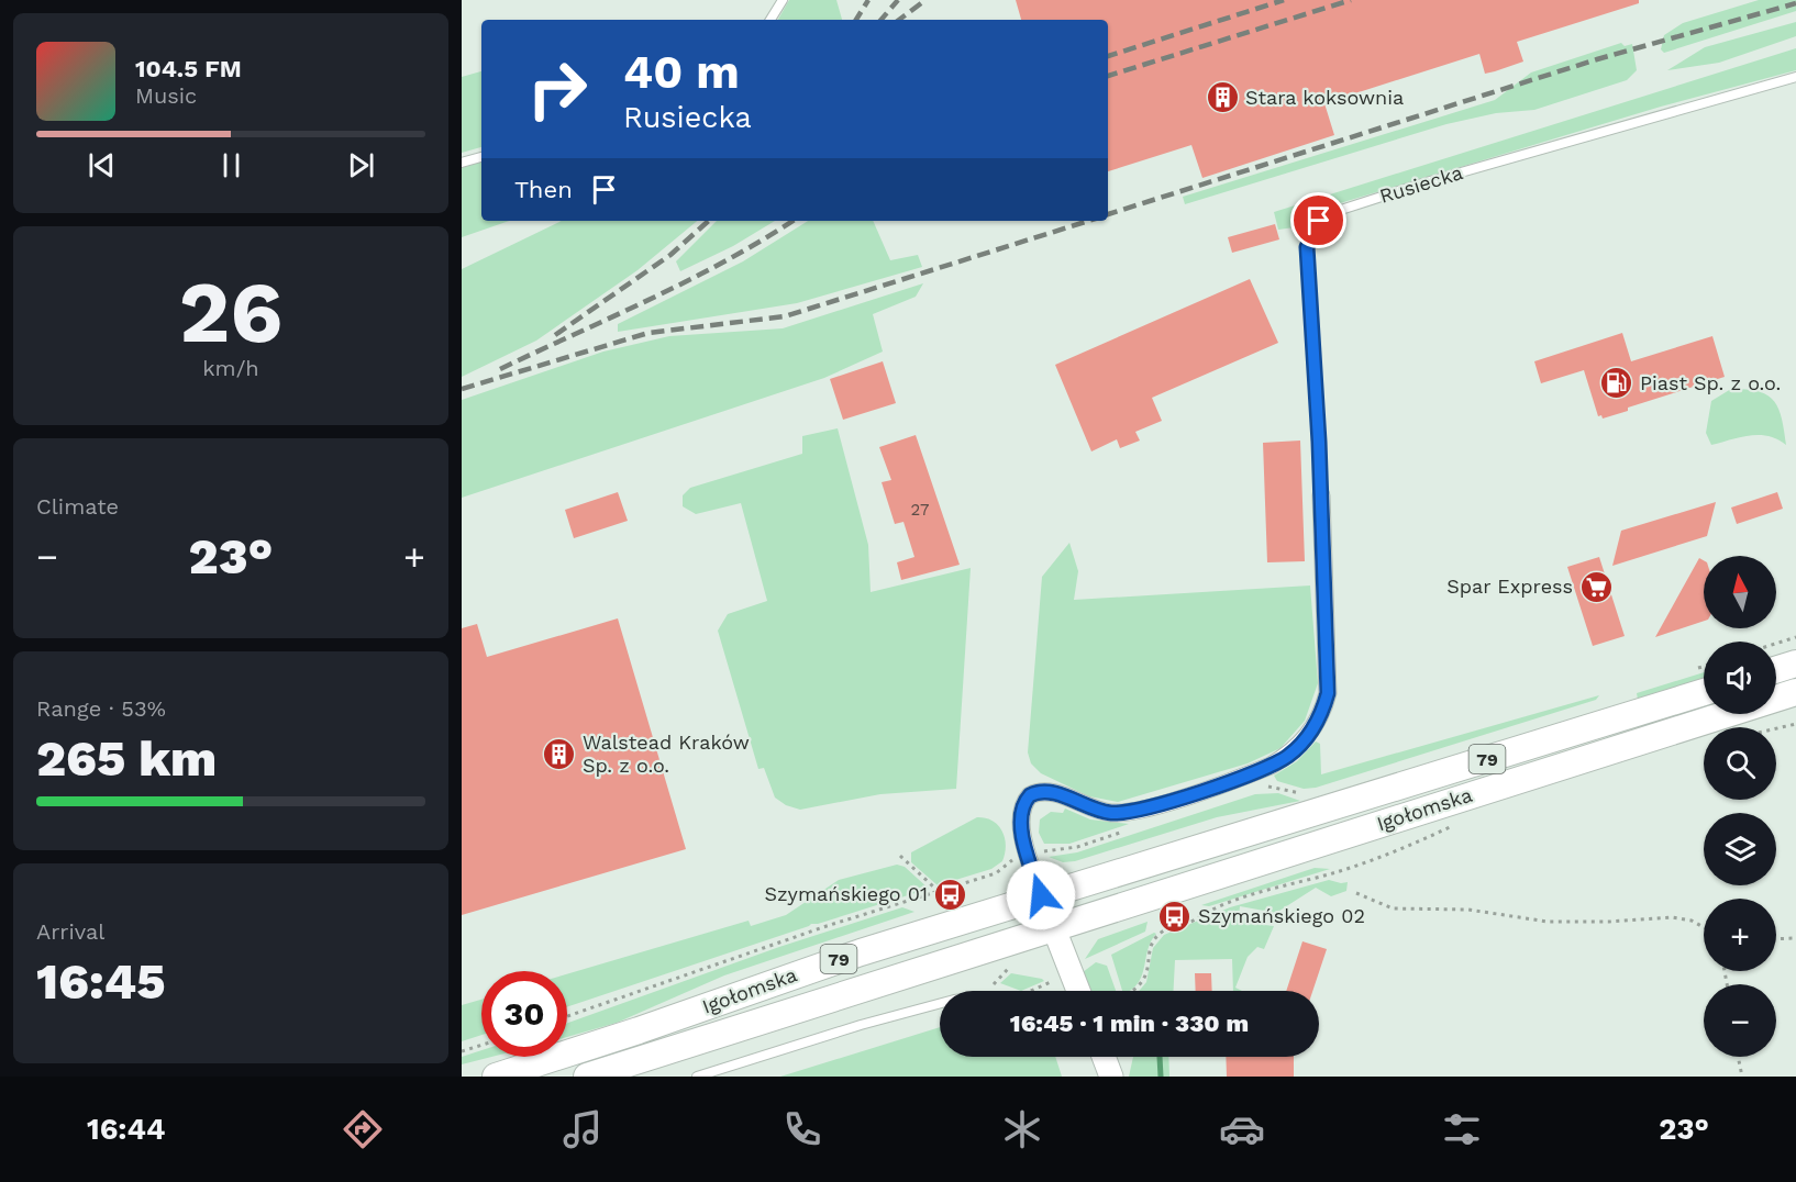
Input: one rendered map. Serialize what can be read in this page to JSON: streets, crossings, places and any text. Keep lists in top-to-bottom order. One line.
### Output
{"streets":{"main road":["79","Igołomska"],"street":["Rusiecka"]},"crossings":[["Rusiecka","Igołomska"]],"places":{"building":["Stara koksownia","Walstead Kraków Sp. z o.o."],"fuel station":["Piast Sp. z o.o."],"supermarket":["Spar Express"],"bus stop":["Szymańskiego 01","Szymańskiego 02"]},"house_numbers":["27"],"north":"top","page":{"turn":["40 m","Rusiecka"],"song":["104.5 FM","Music"],"then":"Then","tile":[["26","km/h"],"Climate",["Range · 53%","265 km"],["Arrival","16:45"]],"heat":["−","23°","+"],"map_buttons":["+","−"],"limit":"30","trip":"16:45 · 1 min · 330 m","tabs":["16:44","23°"]}}
